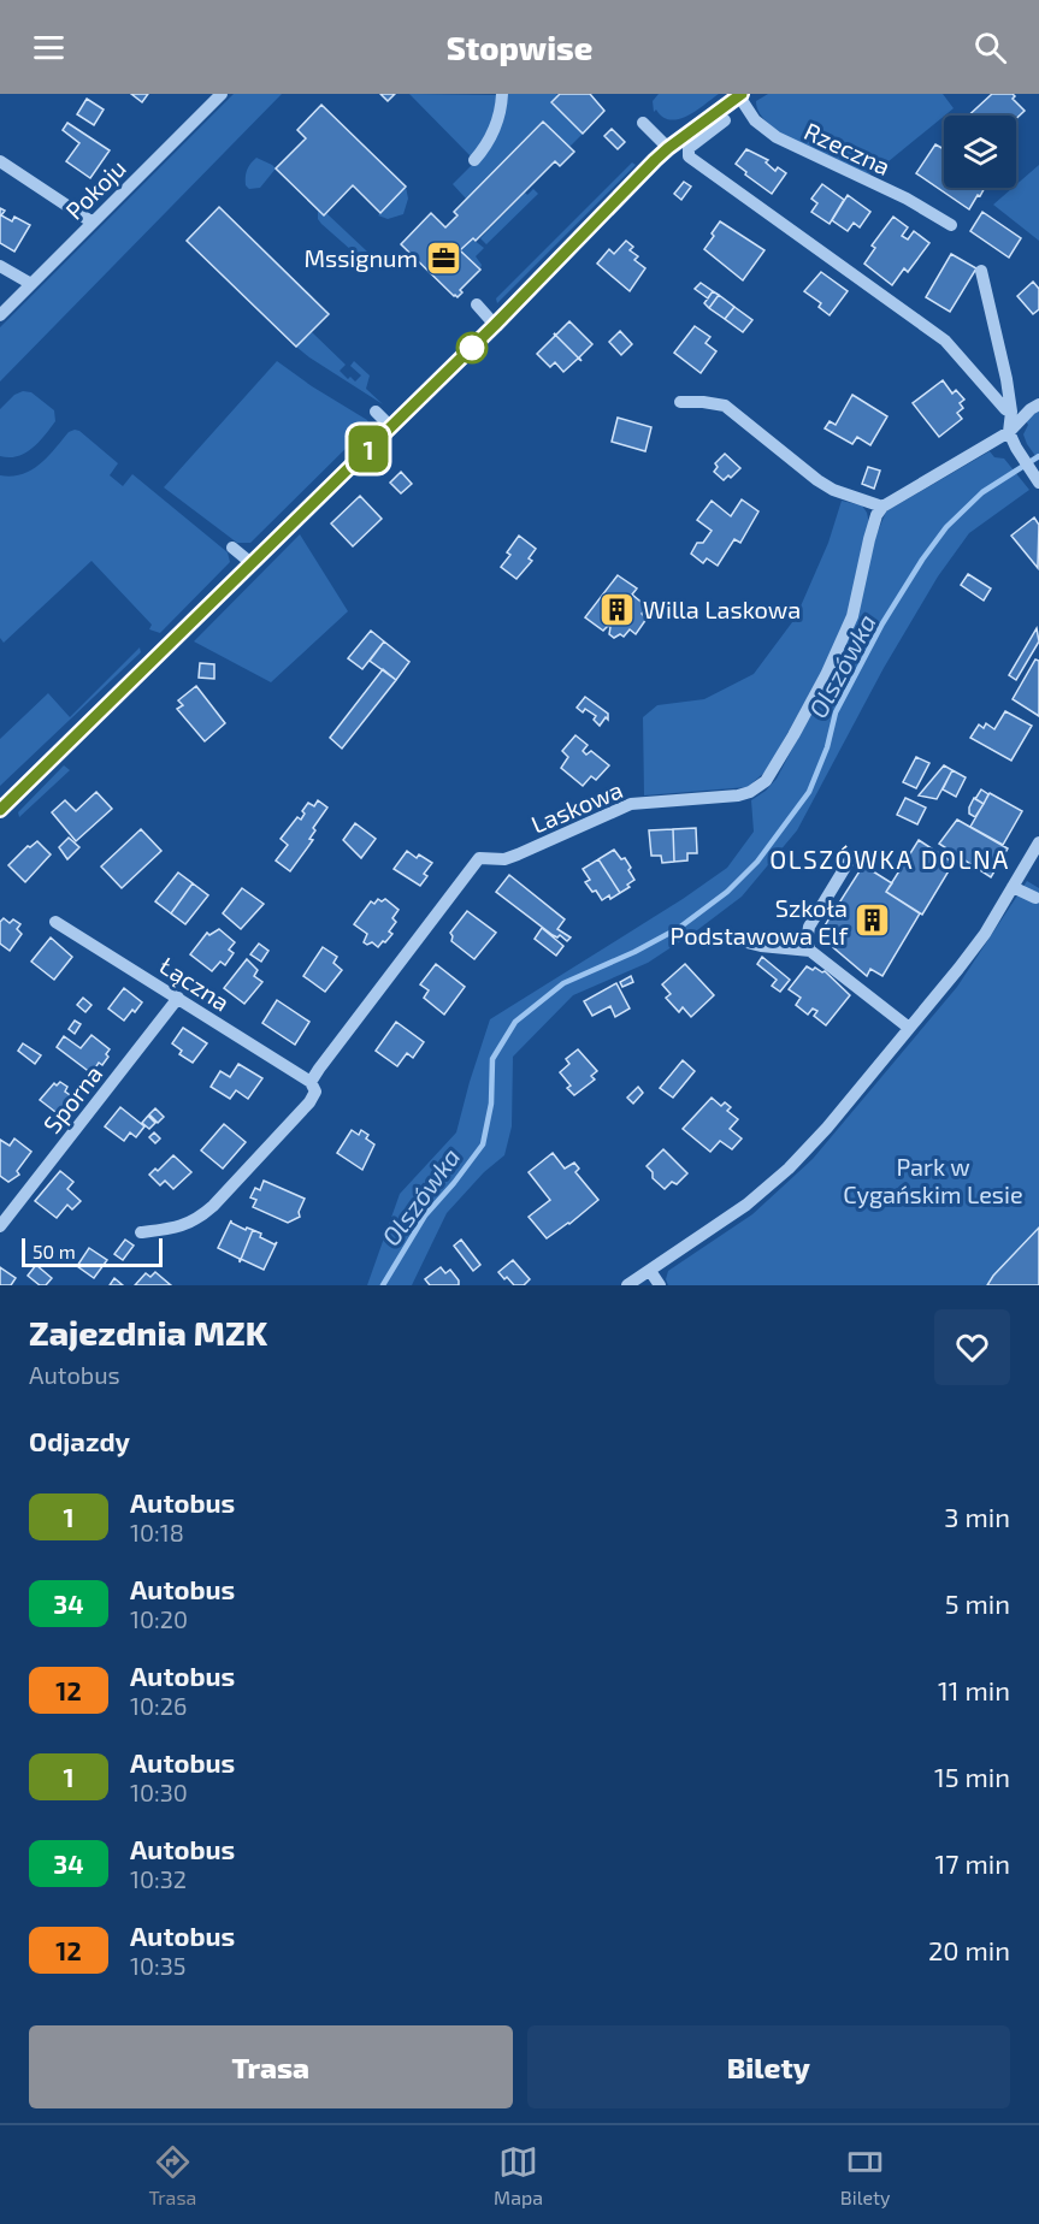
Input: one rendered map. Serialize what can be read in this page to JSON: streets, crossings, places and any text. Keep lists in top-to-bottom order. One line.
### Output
{"streets":{"street":["Rzeczna","Pokoju","Laskowa","Łączna","Sporna"]},"crossings":[["Laskowa","Łączna"],["Łączna","Sporna"]],"districts":["OLSZÓWKA DOLNA"],"water":["Olszówka"],"parks":["Park w Cygańskim Lesie"],"places":{"office":["Mssignum"],"building":["Willa Laskowa","Szkoła Podstawowa Elf"]},"lines":["bus line 1"],"scale_bar":"50 m","page":{"header":"Stopwise","on_map":"1","scale":"50 m","heading":[["Zajezdnia MZK","Autobus"],"Odjazdy"],"list":[{"mark":"1","name":"Autobus","note":"10:18","value":"3 min"},{"mark":"34","name":"Autobus","note":"10:20","value":"5 min"},{"mark":"12","name":"Autobus","note":"10:26","value":"11 min"},{"mark":"1","name":"Autobus","note":"10:30","value":"15 min"},{"mark":"34","name":"Autobus","note":"10:32","value":"17 min"},{"mark":"12","name":"Autobus","note":"10:35","value":"20 min"}],"buttons":["Trasa","Bilety"],"tabs":["Trasa","Mapa","Bilety"]}}
